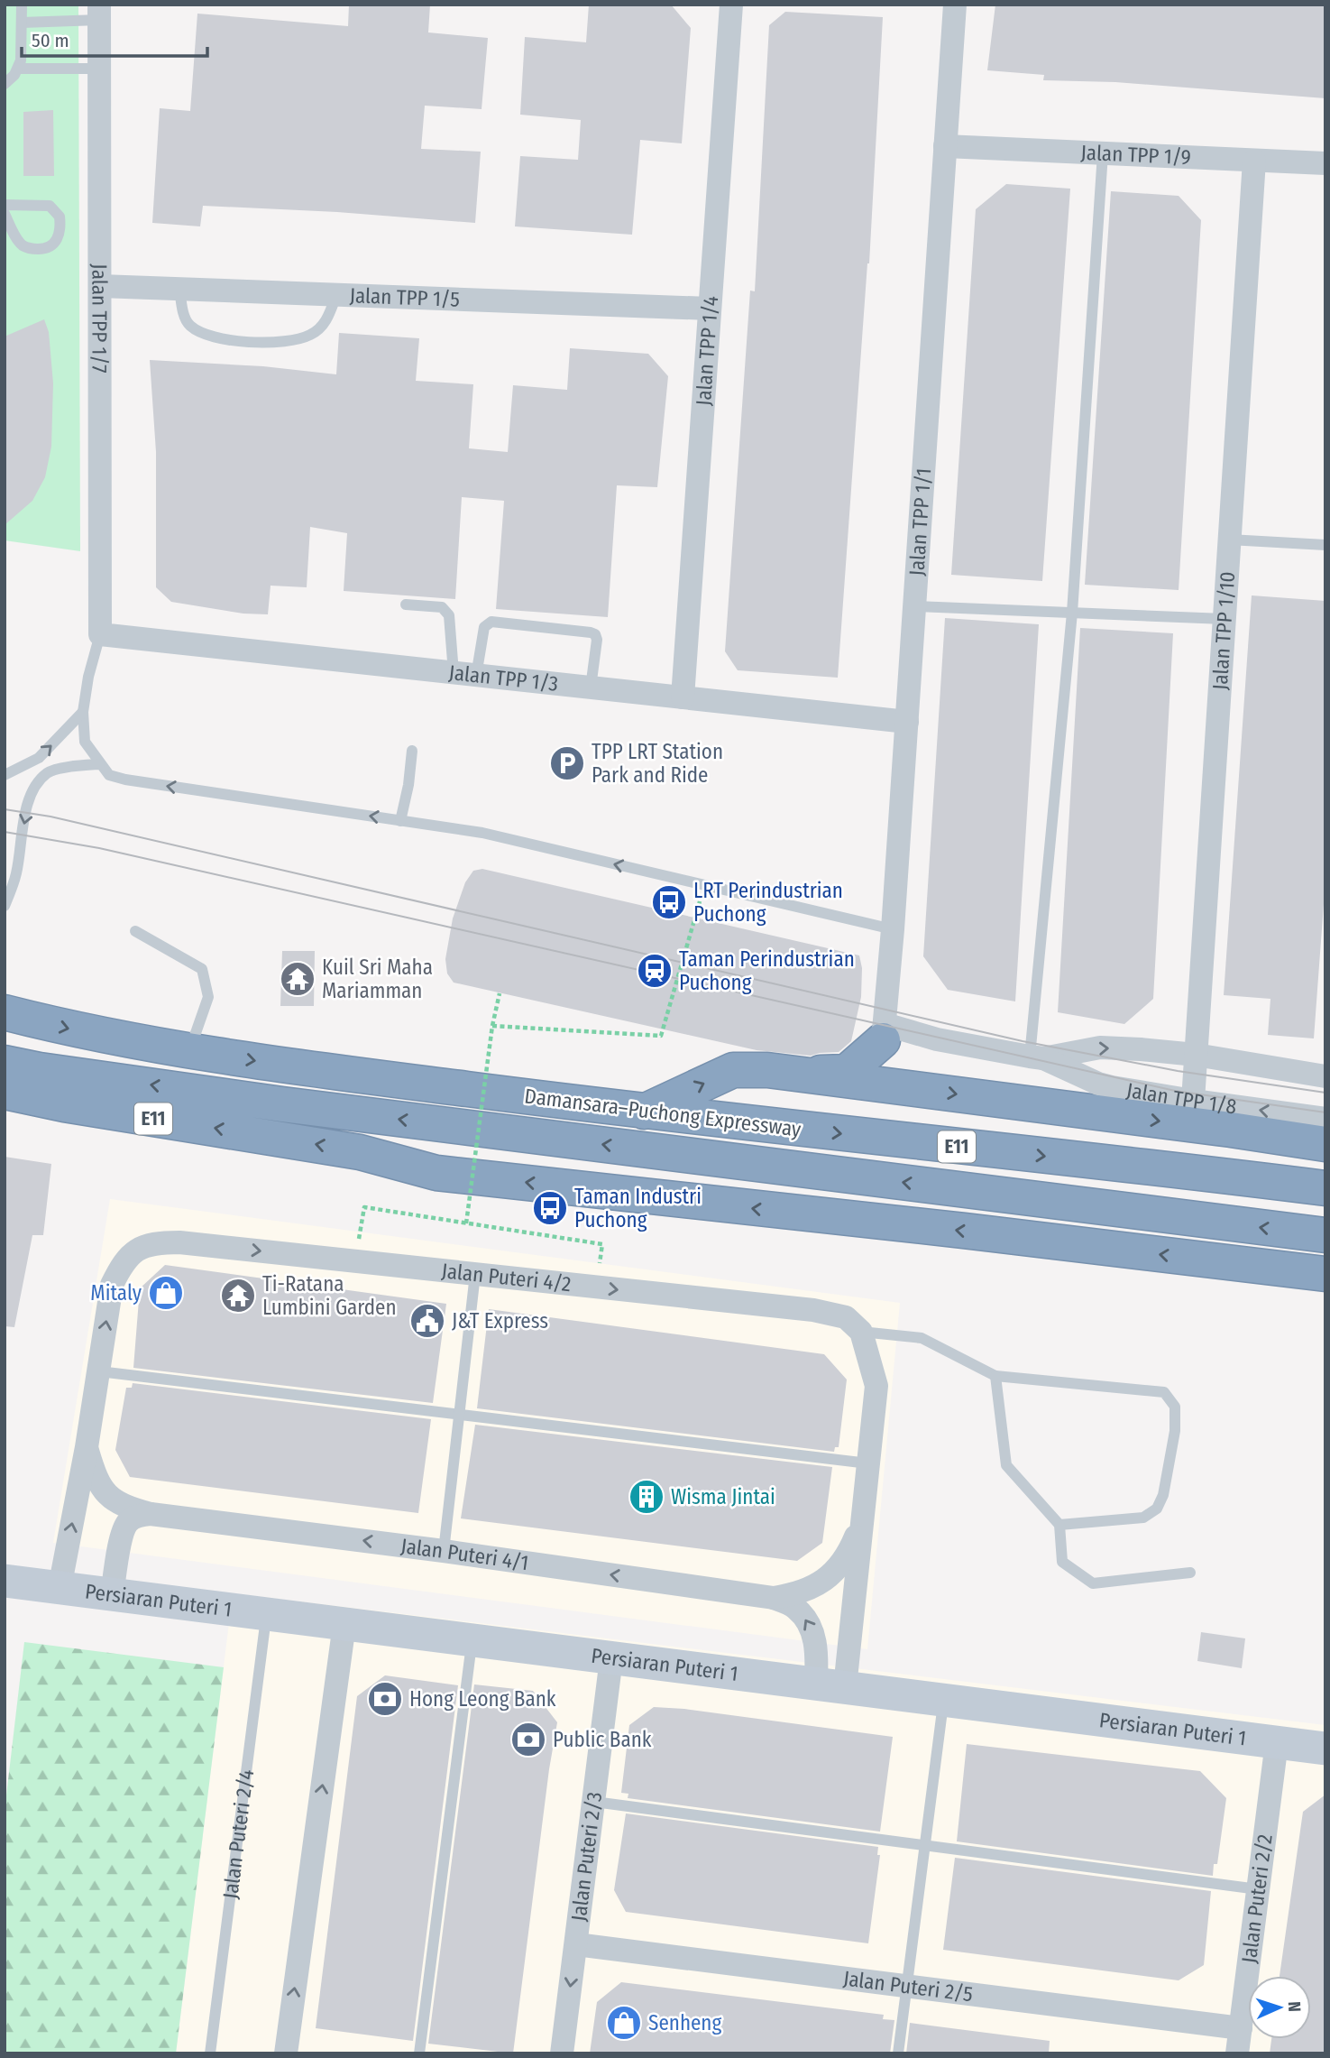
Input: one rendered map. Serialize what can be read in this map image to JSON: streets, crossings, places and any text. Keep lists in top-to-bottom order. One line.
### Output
{"streets":{"highway":["Damansara–Puchong Expressway","E11"],"street":["Jalan TPP 1/9","Jalan TPP 1/5","Jalan TPP 1/7","Jalan TPP 1/4","Jalan TPP 1/1","Jalan TPP 1/10","Jalan TPP 1/3","Jalan TPP 1/8","Jalan Puteri 4/2","Jalan Puteri 4/1","Persiaran Puteri 1","Jalan Puteri 2/3","Jalan Puteri 2/2","Jalan Puteri 2/5"],"lane":["Jalan Puteri 2/4"]},"crossings":[["Jalan TPP 1/9","Jalan TPP 1/1"],["Jalan TPP 1/9","Jalan TPP 1/10"],["Jalan TPP 1/5","Jalan TPP 1/7"],["Jalan TPP 1/5","Jalan TPP 1/4"],["Jalan TPP 1/7","Jalan TPP 1/3"],["Jalan TPP 1/4","Jalan TPP 1/3"],["Jalan TPP 1/1","Jalan TPP 1/3"],["Jalan TPP 1/1","Jalan TPP 1/8"],["Jalan TPP 1/10","Jalan TPP 1/8"],["Damansara–Puchong Expressway","E11"],["Jalan Puteri 4/2","Jalan Puteri 4/1"],["Jalan Puteri 4/2","Persiaran Puteri 1"],["Jalan Puteri 4/1","Persiaran Puteri 1"],["Persiaran Puteri 1","Jalan Puteri 2/4"],["Persiaran Puteri 1","Jalan Puteri 2/3"],["Persiaran Puteri 1","Jalan Puteri 2/2"],["Jalan Puteri 2/3","Jalan Puteri 2/5"],["Jalan Puteri 2/2","Jalan Puteri 2/5"]],"one_way":["Jalan Puteri 4/1"],"places":{"parking":["TPP LRT Station Park and Ride"],"bus stop":["LRT Perindustrian Puchong","Taman Industri Puchong"],"station":["Taman Perindustrian Puchong"],"temple":["Kuil Sri Maha Mariamman","Ti-Ratana Lumbini Garden"],"shop":["Mitaly","Senheng"],"public building":["J&T Express"],"building":["Wisma Jintai"],"bank":["Hong Leong Bank","Public Bank"]},"scale_bar":"50 m","north":"right"}
